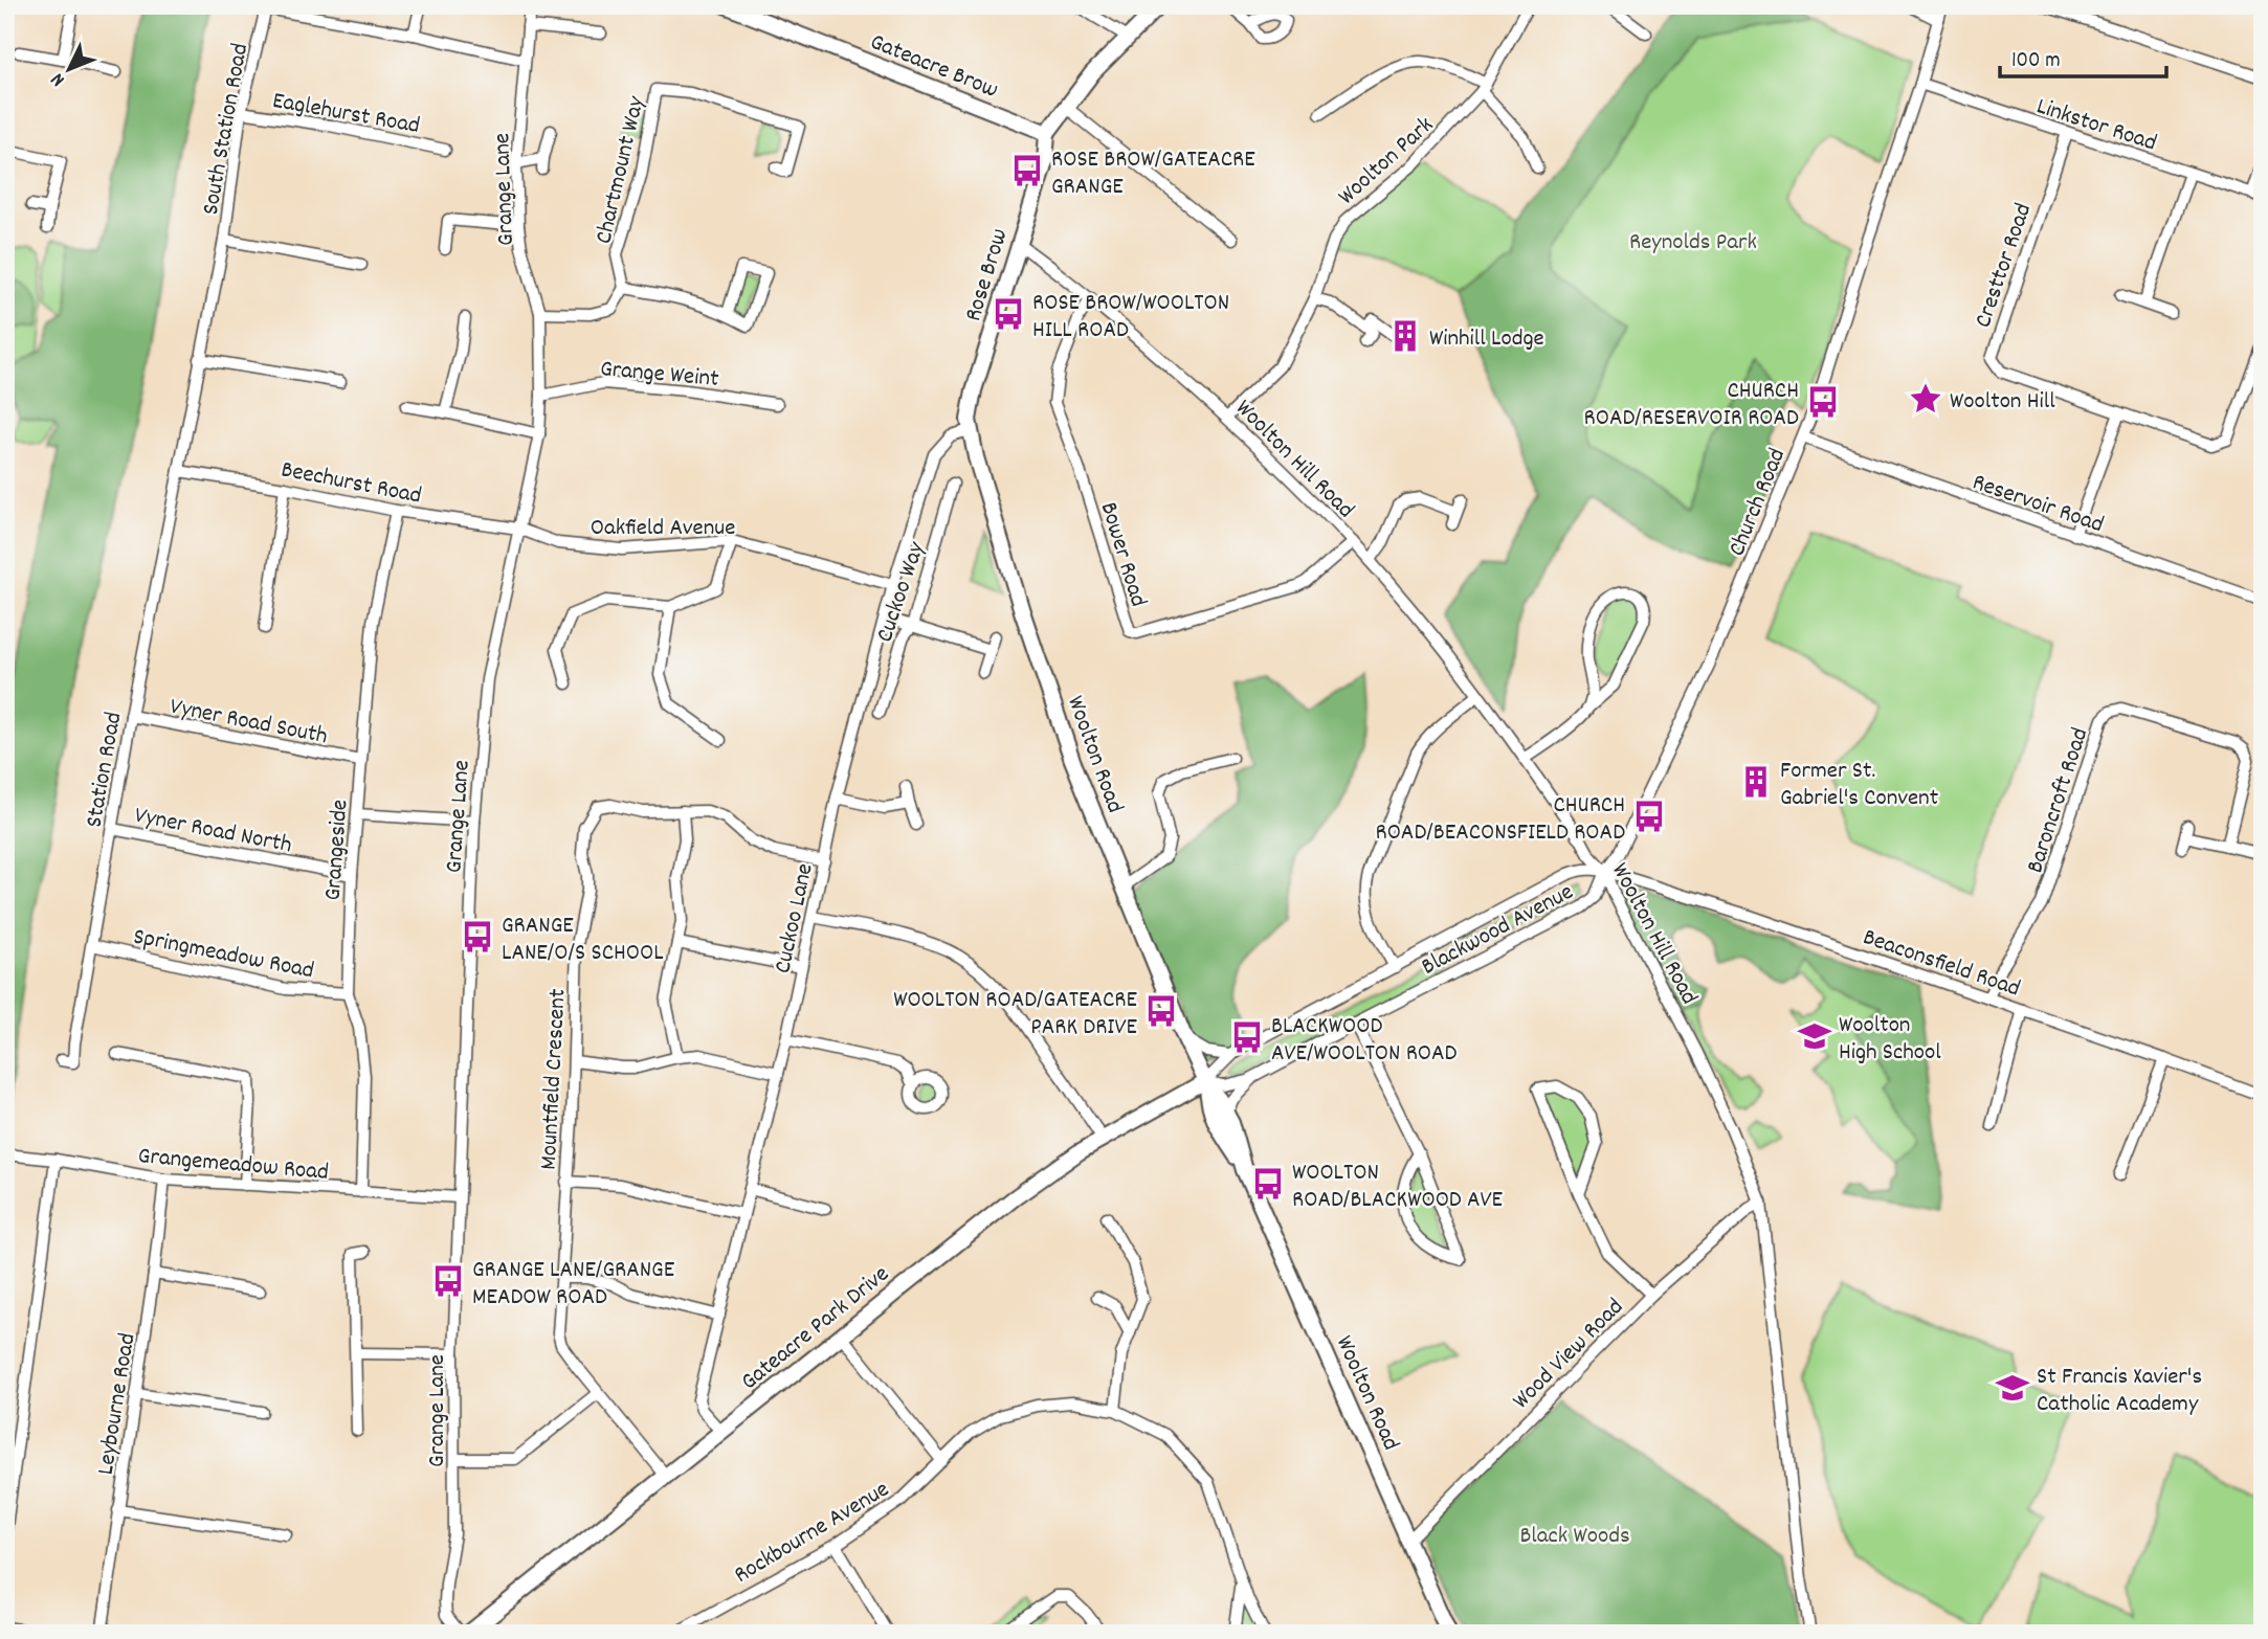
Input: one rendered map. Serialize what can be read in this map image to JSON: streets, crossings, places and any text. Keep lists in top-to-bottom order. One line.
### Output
{"streets":{"street":["Gateacre Brow","Eaglehurst Road","Linkstor Road","South Station Road","Woolton Park","Chartmount Way","Grange Lane","Cresttor Road","Rose Brow","Grange Weint","Woolton Hill Road","Beechurst Road","Church Road","Reservoir Road","Oakfield Avenue","Bower Road","Cuckoo Way","Vyner Road South","Woolton Road","Station Road","Baroncroft Road","Vyner Road North","Grangeside","Cuckoo Lane","Blackwood Avenue","Springmeadow Road","Beaconsfield Road","Mountfield Crescent","Grangemeadow Road","Gateacre Park Drive","Wood View Road","Leybourne Road","Rockbourne Avenue"]},"crossings":[["Gateacre Brow","Rose Brow"],["Eaglehurst Road","South Station Road"],["Linkstor Road","Cresttor Road"],["Linkstor Road","Church Road"],["South Station Road","Grange Lane"],["South Station Road","Beechurst Road"],["South Station Road","Station Road"],["Woolton Park","Woolton Hill Road"],["Grange Lane","Grange Weint"],["Grange Lane","Beechurst Road"],["Grange Lane","Oakfield Avenue"],["Grange Lane","Grangemeadow Road"],["Rose Brow","Woolton Hill Road"],["Rose Brow","Woolton Road"],["Rose Brow","Cuckoo Lane"],["Woolton Hill Road","Church Road"],["Woolton Hill Road","Bower Road"],["Woolton Hill Road","Blackwood Avenue"],["Woolton Hill Road","Beaconsfield Road"],["Woolton Hill Road","Wood View Road"],["Beechurst Road","Oakfield Avenue"],["Beechurst Road","Station Road"],["Beechurst Road","Grangeside"],["Church Road","Reservoir Road"],["Church Road","Blackwood Avenue"],["Church Road","Beaconsfield Road"],["Oakfield Avenue","Cuckoo Lane"],["Vyner Road South","Station Road"],["Vyner Road South","Grangeside"],["Woolton Road","Cuckoo Lane"],["Woolton Road","Blackwood Avenue"],["Woolton Road","Gateacre Park Drive"],["Woolton Road","Wood View Road"],["Station Road","Vyner Road North"],["Station Road","Springmeadow Road"],["Baroncroft Road","Beaconsfield Road"],["Vyner Road North","Grangeside"],["Grangeside","Springmeadow Road"],["Grangeside","Grangemeadow Road"],["Cuckoo Lane","Mountfield Crescent"],["Cuckoo Lane","Gateacre Park Drive"],["Blackwood Avenue","Beaconsfield Road"],["Blackwood Avenue","Gateacre Park Drive"],["Mountfield Crescent","Gateacre Park Drive"],["Grangemeadow Road","Leybourne Road"]],"parks":["Reynolds Park","Black Woods"],"places":{"bus stop":["ROSE BROW/GATEACRE GRANGE","ROSE BROW/WOOLTON HILL ROAD","CHURCH ROAD/RESERVOIR ROAD","CHURCH ROAD/BEACONSFIELD ROAD","GRANGE LANE/O/S SCHOOL","WOOLTON ROAD/GATEACRE PARK DRIVE","BLACKWOOD AVE/WOOLTON ROAD","WOOLTON ROAD/BLACKWOOD AVE","GRANGE LANE/GRANGE MEADOW ROAD"],"building":["Winhill Lodge","Former St. Gabriel's Convent"],"place":["Woolton Hill"],"school or university":["Woolton High School","St Francis Xavier's Catholic Academy"]},"scale_bar":"100 m","north":"bottom left"}
